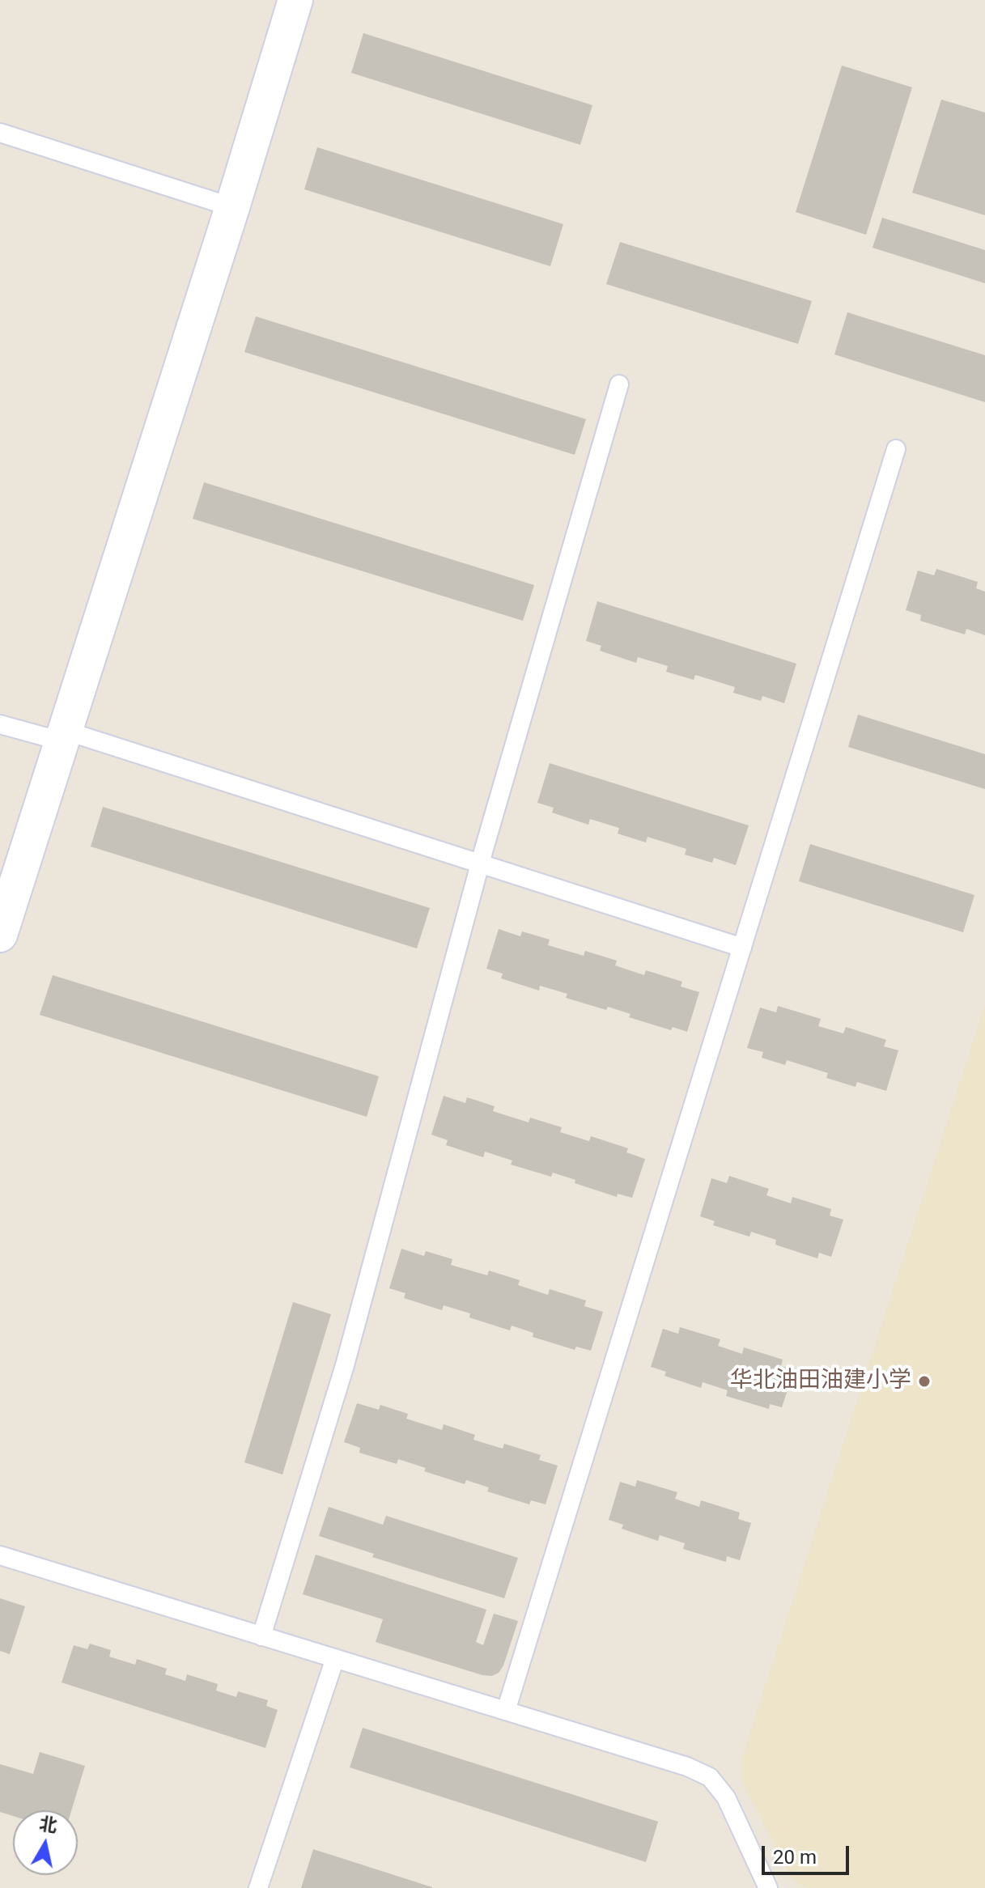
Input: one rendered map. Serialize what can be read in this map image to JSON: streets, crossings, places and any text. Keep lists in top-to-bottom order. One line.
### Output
{"places":["华北油田油建小学"],"scale_bar":"20 m","north":"top"}
